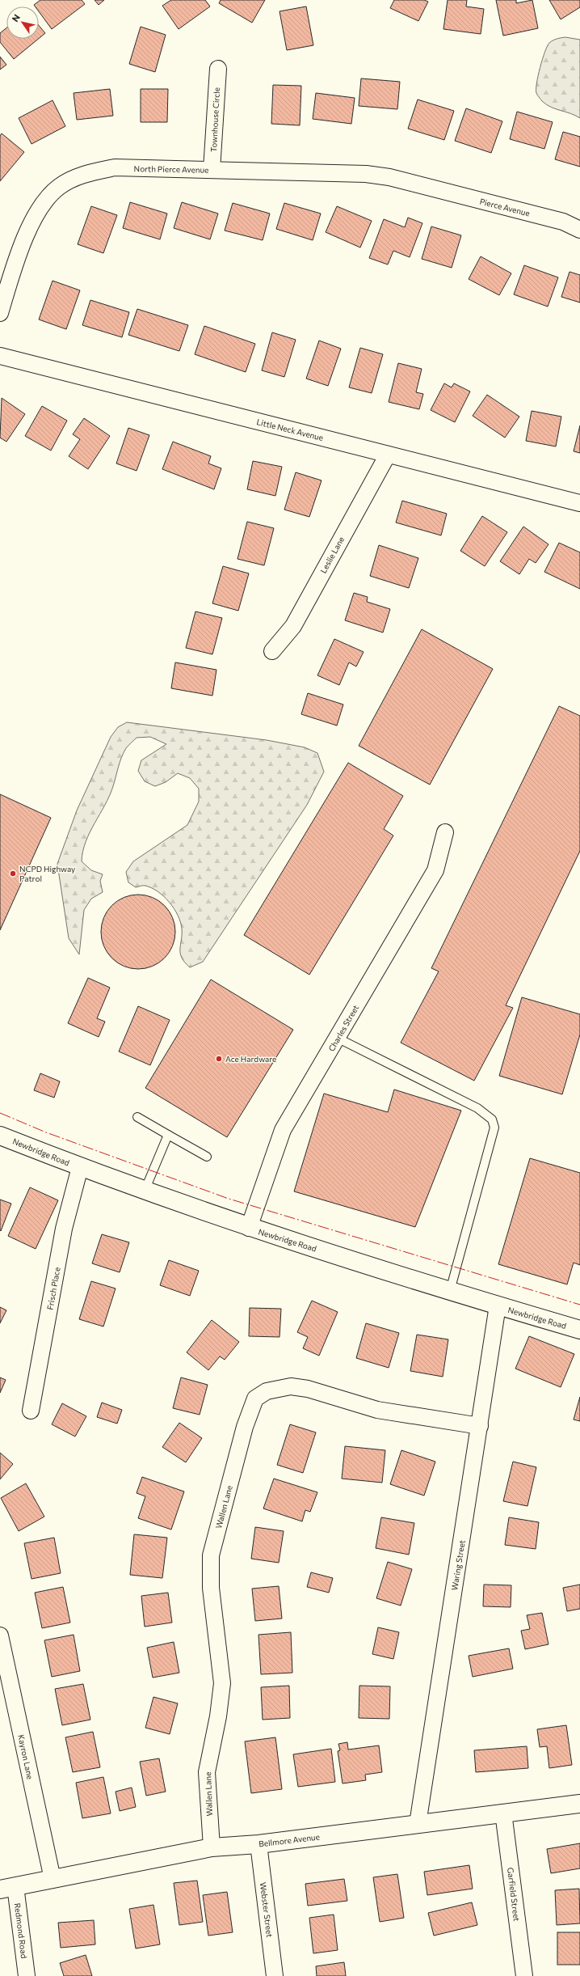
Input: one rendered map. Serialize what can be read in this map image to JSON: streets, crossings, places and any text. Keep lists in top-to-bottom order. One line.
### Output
{"streets":{"main road":["Newbridge Road","Bellmore Avenue"],"street":["Townhouse Circle","North Pierce Avenue","Pierce Avenue","Little Neck Avenue","Leslie Lane","Charles Street","Frisch Place","Wallen Lane","Waring Street","Kayron Lane","Garfield Street","Webster Street","Redmond Road"]},"crossings":[["Townhouse Circle","North Pierce Avenue"],["North Pierce Avenue","Pierce Avenue"],["Little Neck Avenue","Leslie Lane"],["Charles Street","Newbridge Road"],["Newbridge Road","Frisch Place"],["Newbridge Road","Waring Street"],["Wallen Lane","Waring Street"],["Wallen Lane","Bellmore Avenue"],["Waring Street","Bellmore Avenue"],["Kayron Lane","Bellmore Avenue"],["Bellmore Avenue","Garfield Street"],["Bellmore Avenue","Webster Street"],["Bellmore Avenue","Redmond Road"]],"places":["NCPD Highway Patrol","Ace Hardware"],"north":"top left"}
